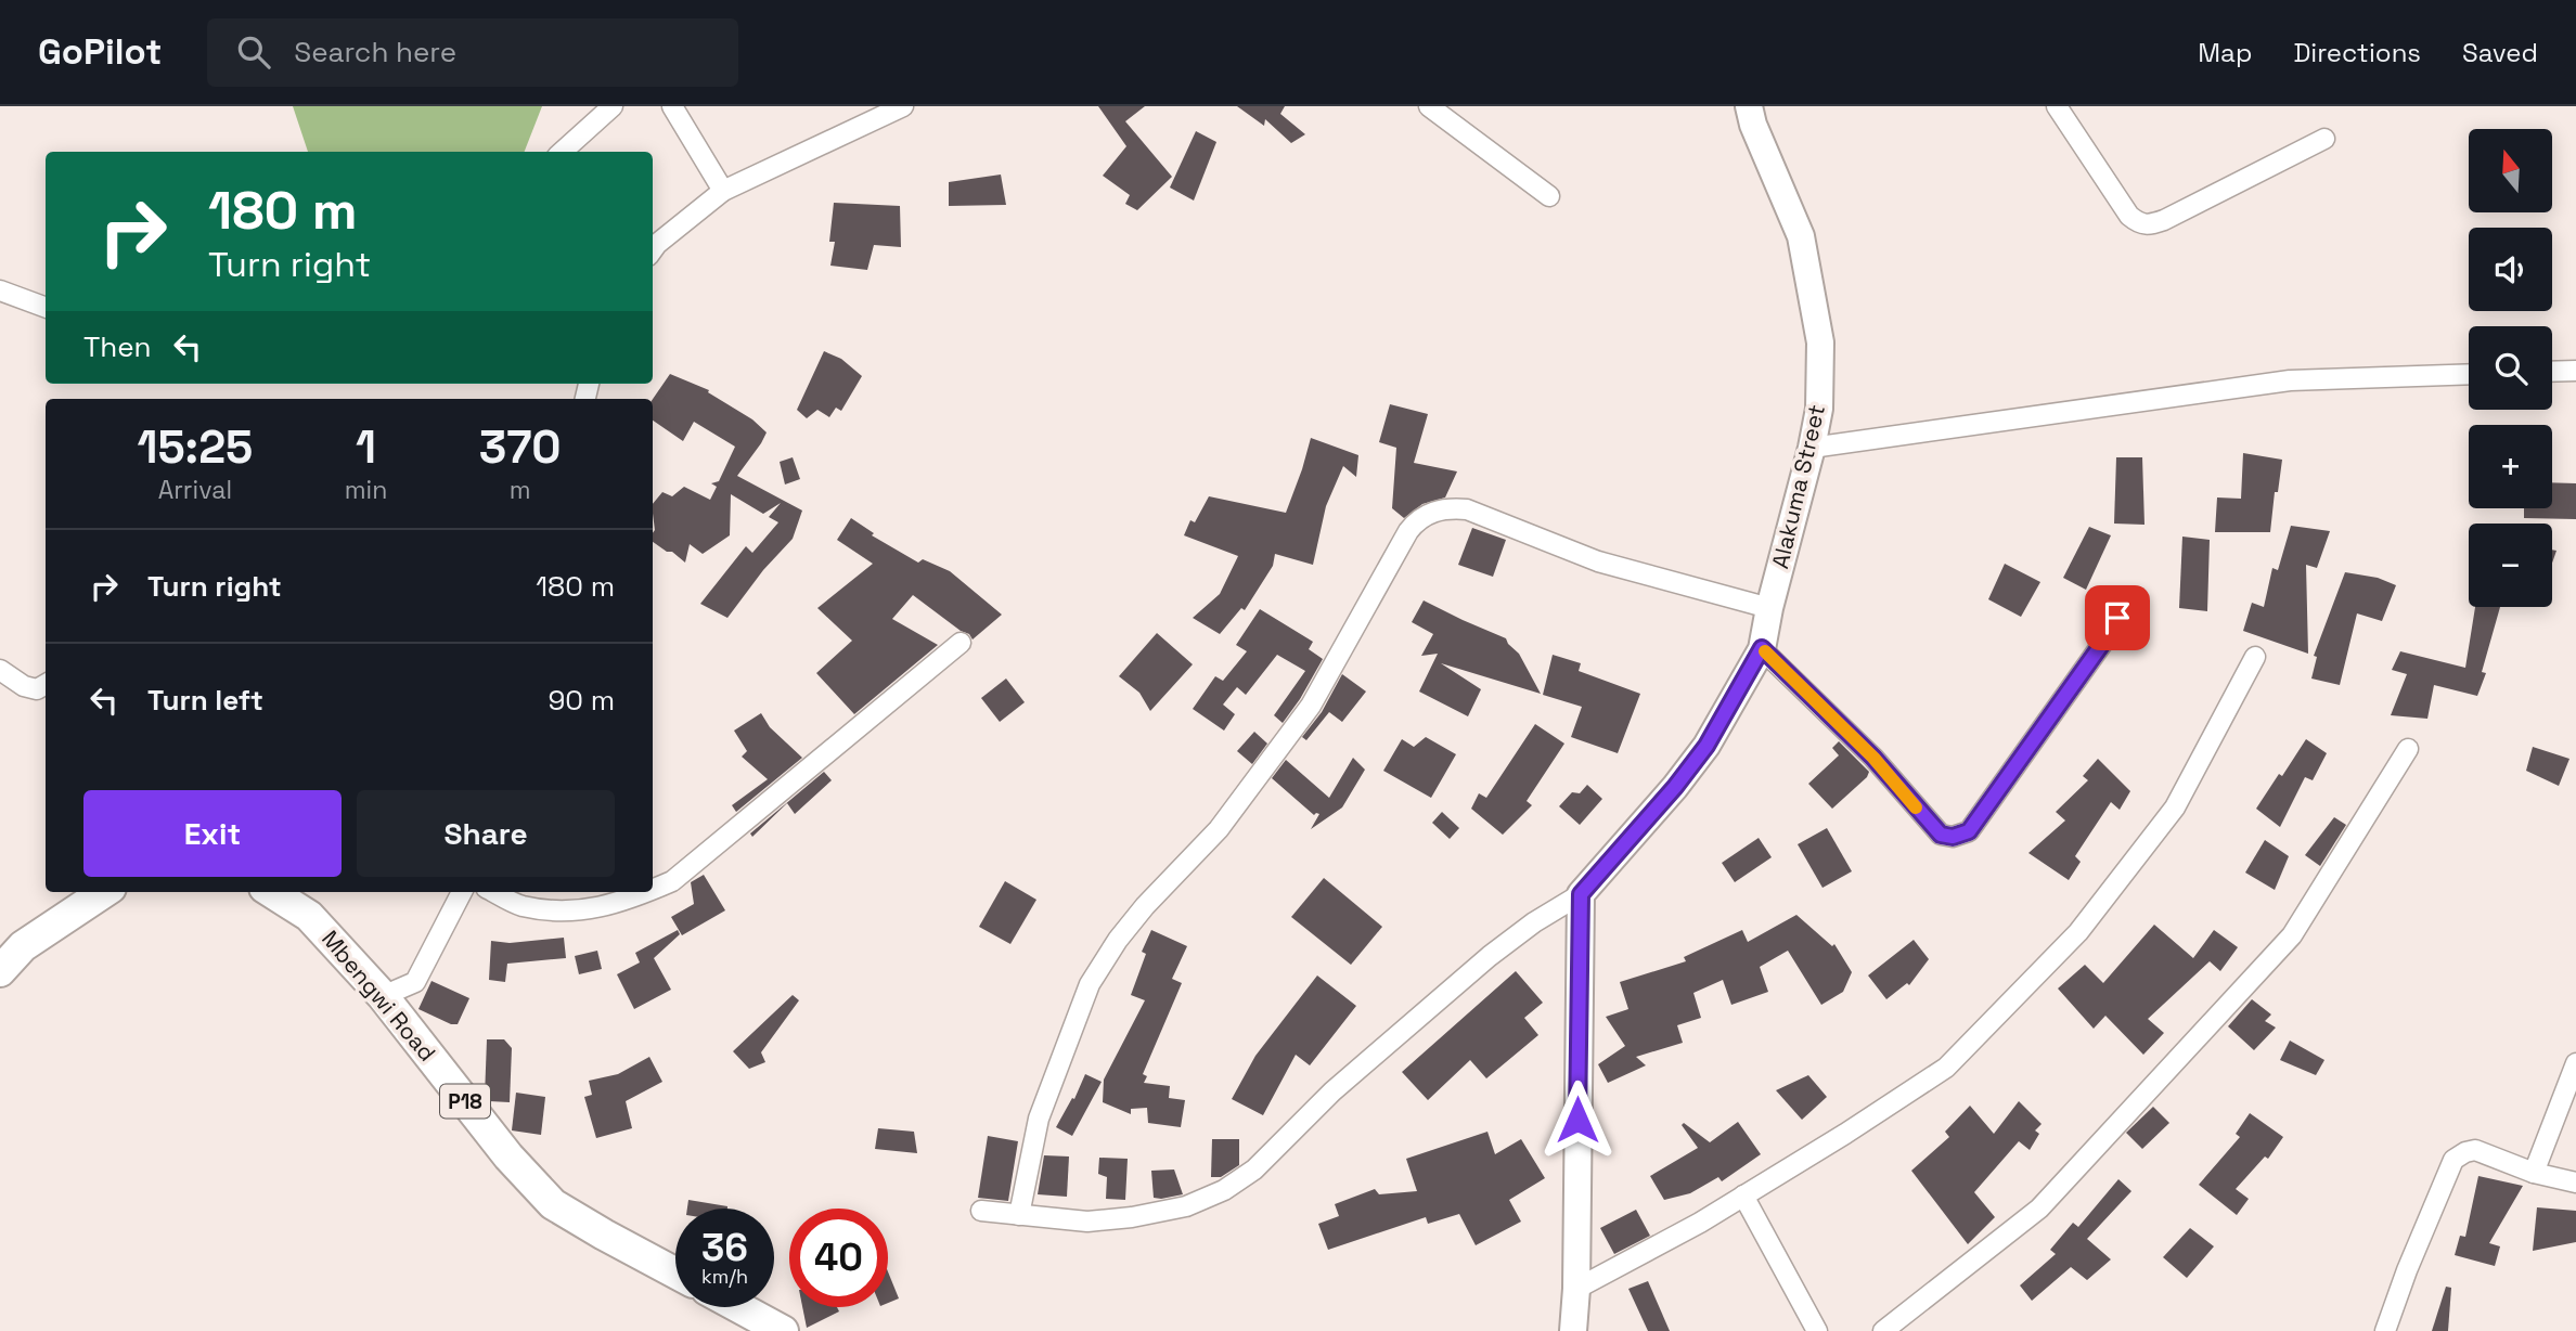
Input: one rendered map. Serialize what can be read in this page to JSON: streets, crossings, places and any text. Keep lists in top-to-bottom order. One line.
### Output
{"streets":{"main road":["Mbengwi Road","P18"],"street":["Alakuma Street"]},"north":"top","page":{"header":"GoPilot","search":"Search here","nav":["Map","Directions","Saved"],"map_buttons":["+","−"],"turn":["180 m","Turn right"],"then":"Then","eta":["15:25","Arrival","1","min","370","m"],"list":[{"name":"Turn right","value":"180 m"},{"name":"Turn left","value":"90 m"}],"buttons":["Exit","Share"],"speed":"36 km/h","limit":"40"}}
